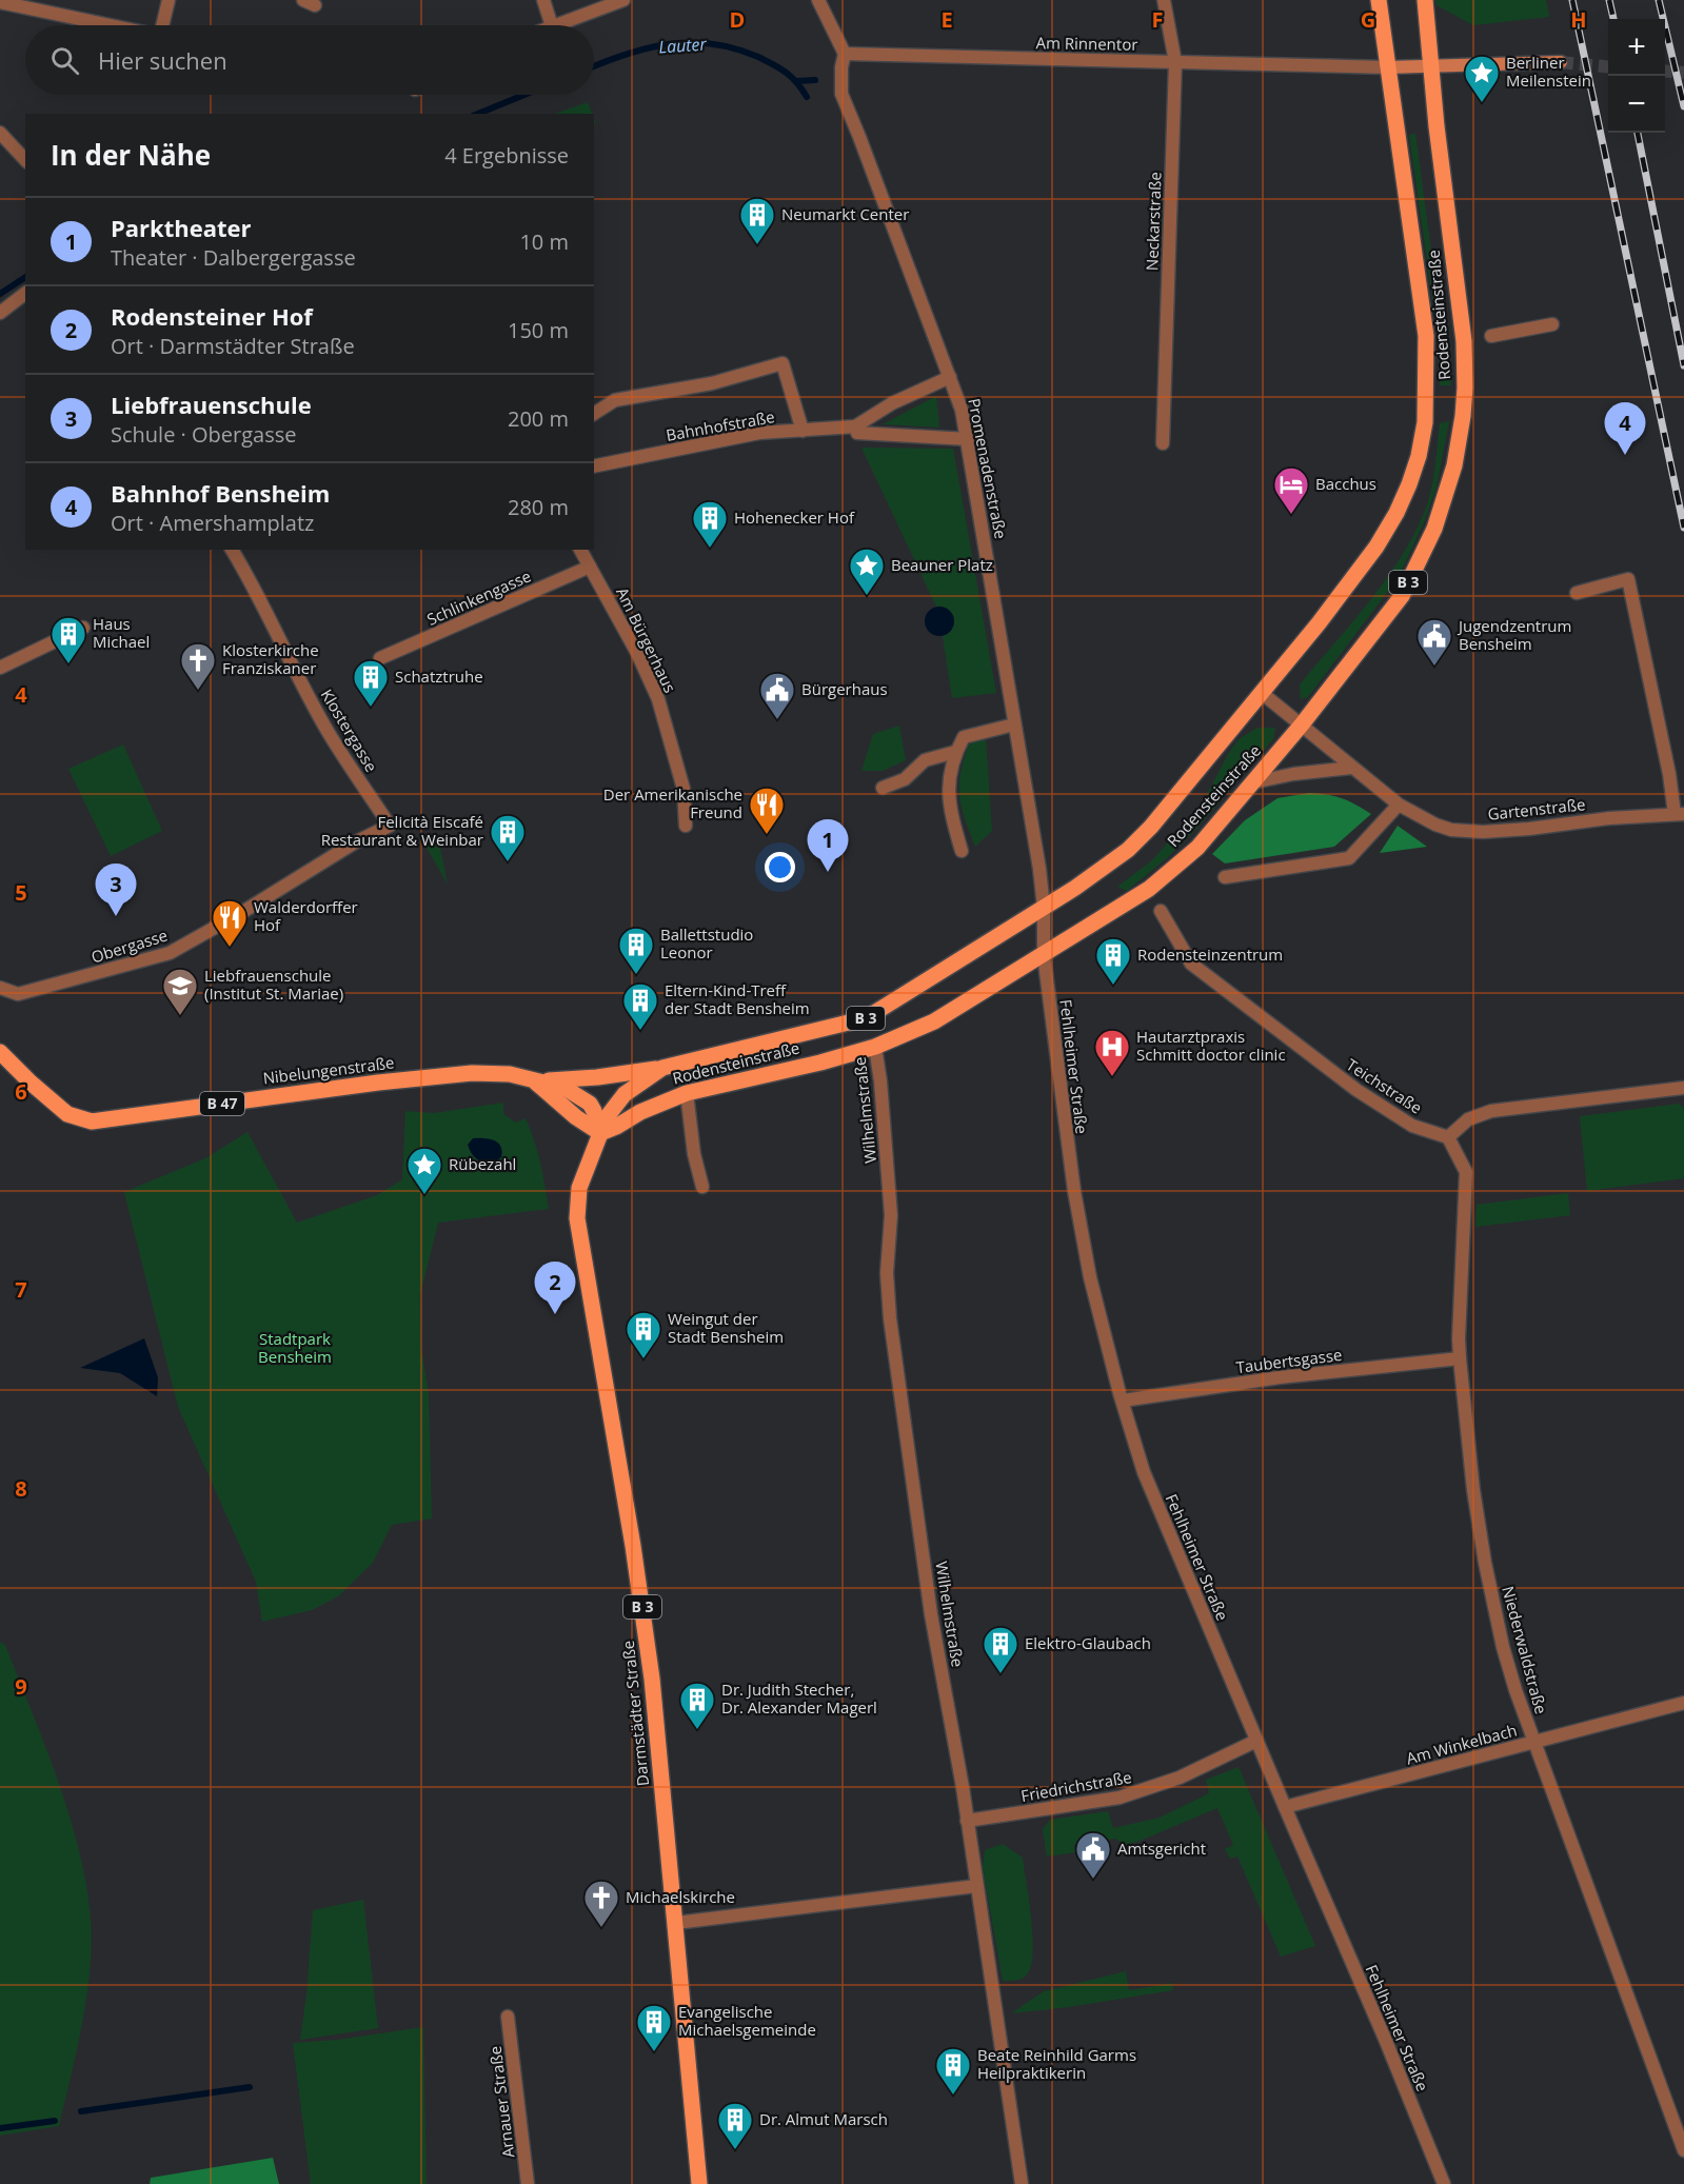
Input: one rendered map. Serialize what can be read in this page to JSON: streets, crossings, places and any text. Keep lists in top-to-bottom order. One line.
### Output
{"streets":{"main road":["Rodensteinstraße","B 3","Nibelungenstraße","B 47","Darmstädter Straße"],"street":["Am Rinnentor","Neckarstraße","Bahnhofstraße","Promenadenstraße","Schlinkengasse","Am Bürgerhaus","Klostergasse","Gartenstraße","Obergasse","Fehlheimer Straße","Teichstraße","Wilhelmstraße","Taubertsgasse","Niederwaldstraße","Am Winkelbach","Friedrichstraße","Arnauer Straße"]},"crossings":[["Am Rinnentor","Neckarstraße"],["Am Rinnentor","Rodensteinstraße"],["Am Rinnentor","Promenadenstraße"],["Rodensteinstraße","Promenadenstraße"],["Rodensteinstraße","Gartenstraße"],["Rodensteinstraße","Fehlheimer Straße"],["Rodensteinstraße","Nibelungenstraße"],["Rodensteinstraße","B 47"],["Rodensteinstraße","Wilhelmstraße"],["Rodensteinstraße","Darmstädter Straße"],["Bahnhofstraße","Promenadenstraße"],["Promenadenstraße","Fehlheimer Straße"],["Schlinkengasse","Am Bürgerhaus"],["Klostergasse","Obergasse"],["Fehlheimer Straße","Taubertsgasse"],["Fehlheimer Straße","Am Winkelbach"],["Fehlheimer Straße","Friedrichstraße"],["Nibelungenstraße","B 47"],["Nibelungenstraße","Darmstädter Straße"],["Teichstraße","Niederwaldstraße"],["Wilhelmstraße","Friedrichstraße"],["Taubertsgasse","Niederwaldstraße"],["Niederwaldstraße","Am Winkelbach"]],"water":["Lauter"],"parks":["Stadtpark Bensheim"],"places":{"place":["Berliner Meilenstein","Beauner Platz","Rübezahl"],"building":["Neumarkt Center","Hohenecker Hof","Haus Michael","Schatztruhe","Felicità Eiscafé Restaurant & Weinbar","Ballettstudio Leonor","Rodensteinzentrum","Eltern-Kind-Treff der Stadt Bensheim","Weingut der Stadt Bensheim","Elektro-Glaubach","Dr. Judith Stecher, Dr. Alexander Magerl","Evangelische Michaelsgemeinde","Beate Reinhild Garms Heilpraktikerin","Dr. Almut Marsch"],"hotel":["Bacchus"],"public building":["Jugendzentrum Bensheim","Bürgerhaus","Amtsgericht"],"church":["Klosterkirche Franziskaner","Michaelskirche"],"restaurant":["Der Amerikanische Freund","Walderdorffer Hof"],"school or university":["Liebfrauenschule (Institut St. Mariae)"],"hospital":["Hautarztpraxis Schmitt doctor clinic"]},"page":{"map_buttons":["+","−"],"search":"Hier suchen","heading":["In der Nähe","4 Ergebnisse"],"list":[{"mark":"1","name":"Parktheater","note":"Theater · Dalbergergasse","value":"10 m"},{"mark":"2","name":"Rodensteiner Hof","note":"Ort · Darmstädter Straße","value":"150 m"},{"mark":"3","name":"Liebfrauenschule","note":"Schule · Obergasse","value":"200 m"},{"mark":"4","name":"Bahnhof Bensheim","note":"Ort · Amershamplatz","value":"280 m"}],"pins":["4","1","3","2"]},"grid":{"columns":["D","E","F","G","H"],"rows":["4","5","6","7","8","9"]}}
